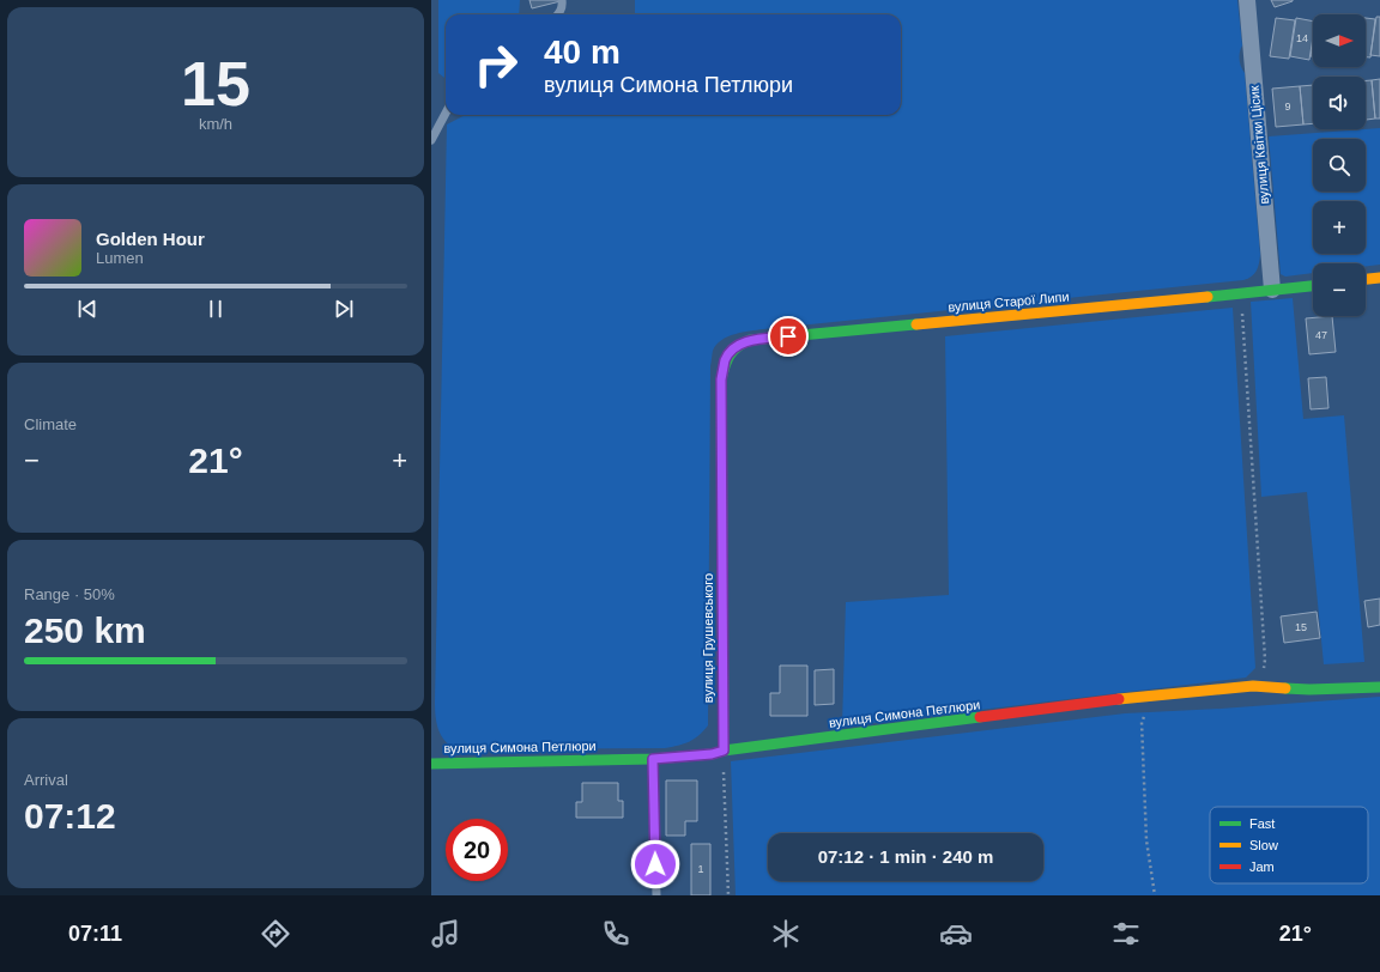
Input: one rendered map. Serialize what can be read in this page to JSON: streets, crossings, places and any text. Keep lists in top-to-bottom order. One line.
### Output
{"streets":{"street":["вулиця Квітки Цісик","вулиця Старої Липи","вулиця Грушевського","вулиця Симона Петлюри"]},"crossings":[["вулиця Квітки Цісик","вулиця Старої Липи"],["вулиця Старої Липи","вулиця Грушевського"],["вулиця Грушевського","вулиця Симона Петлюри"]],"house_numbers":["14","9","47","15","1"],"legend":["Fast","Slow","Jam"],"north":"right","page":{"tile":[["15","km/h"],"Climate",["Range · 50%","250 km"],["Arrival","07:12"]],"map_buttons":["+","−"],"turn":["40 m","вулиця Симона Петлюри"],"song":["Golden Hour","Lumen"],"heat":["−","21°","+"],"limit":"20","trip":"07:12 · 1 min · 240 m","tabs":["07:11","21°"]}}
